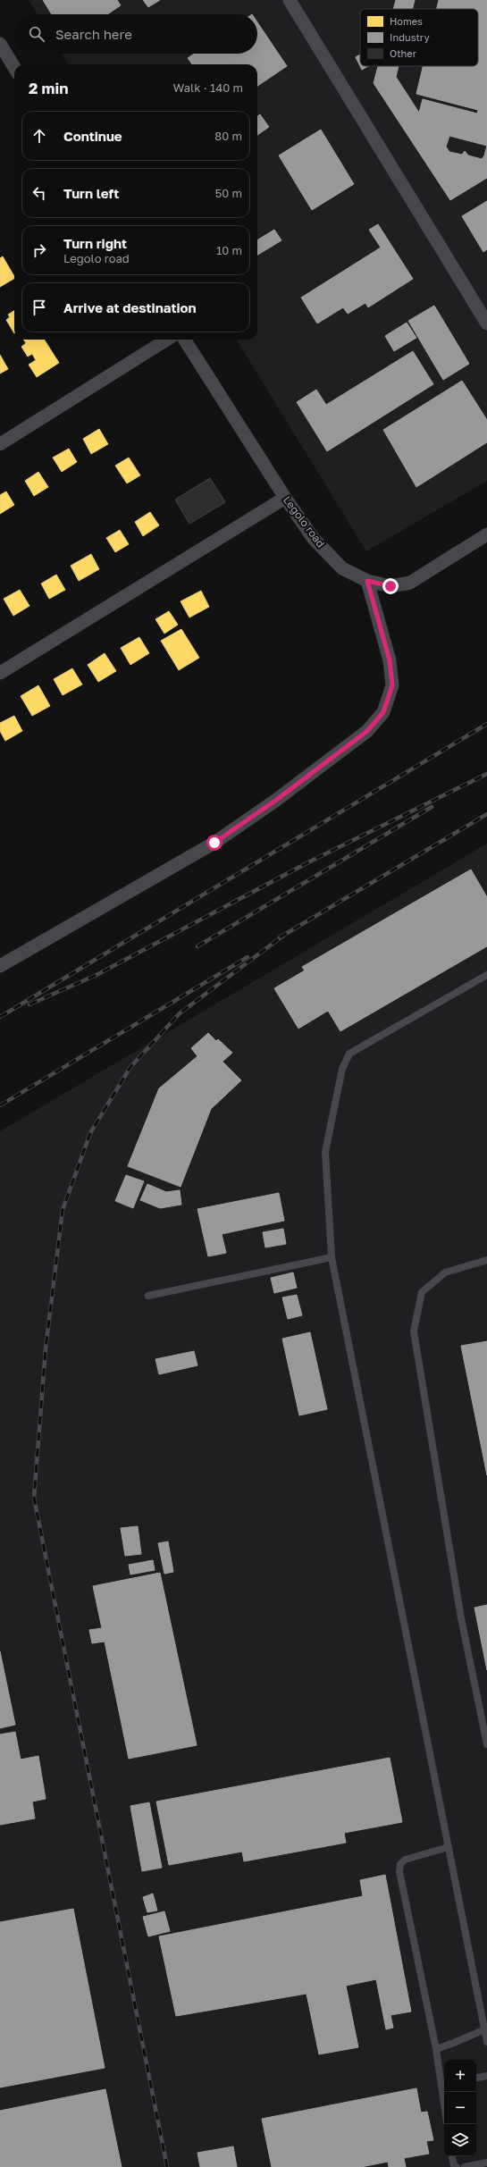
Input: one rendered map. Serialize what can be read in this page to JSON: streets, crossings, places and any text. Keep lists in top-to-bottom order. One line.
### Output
{"streets":{"street":["Legolo road"]},"legend":["Homes","Industry","Other"],"page":{"search":"Search here","heading":["2 min","Walk · 140 m"],"list":[["Continue","80 m"],["Turn left","50 m"],["Turn right","Legolo road","10 m"],"Arrive at destination"],"map_buttons":["+","−"]}}
